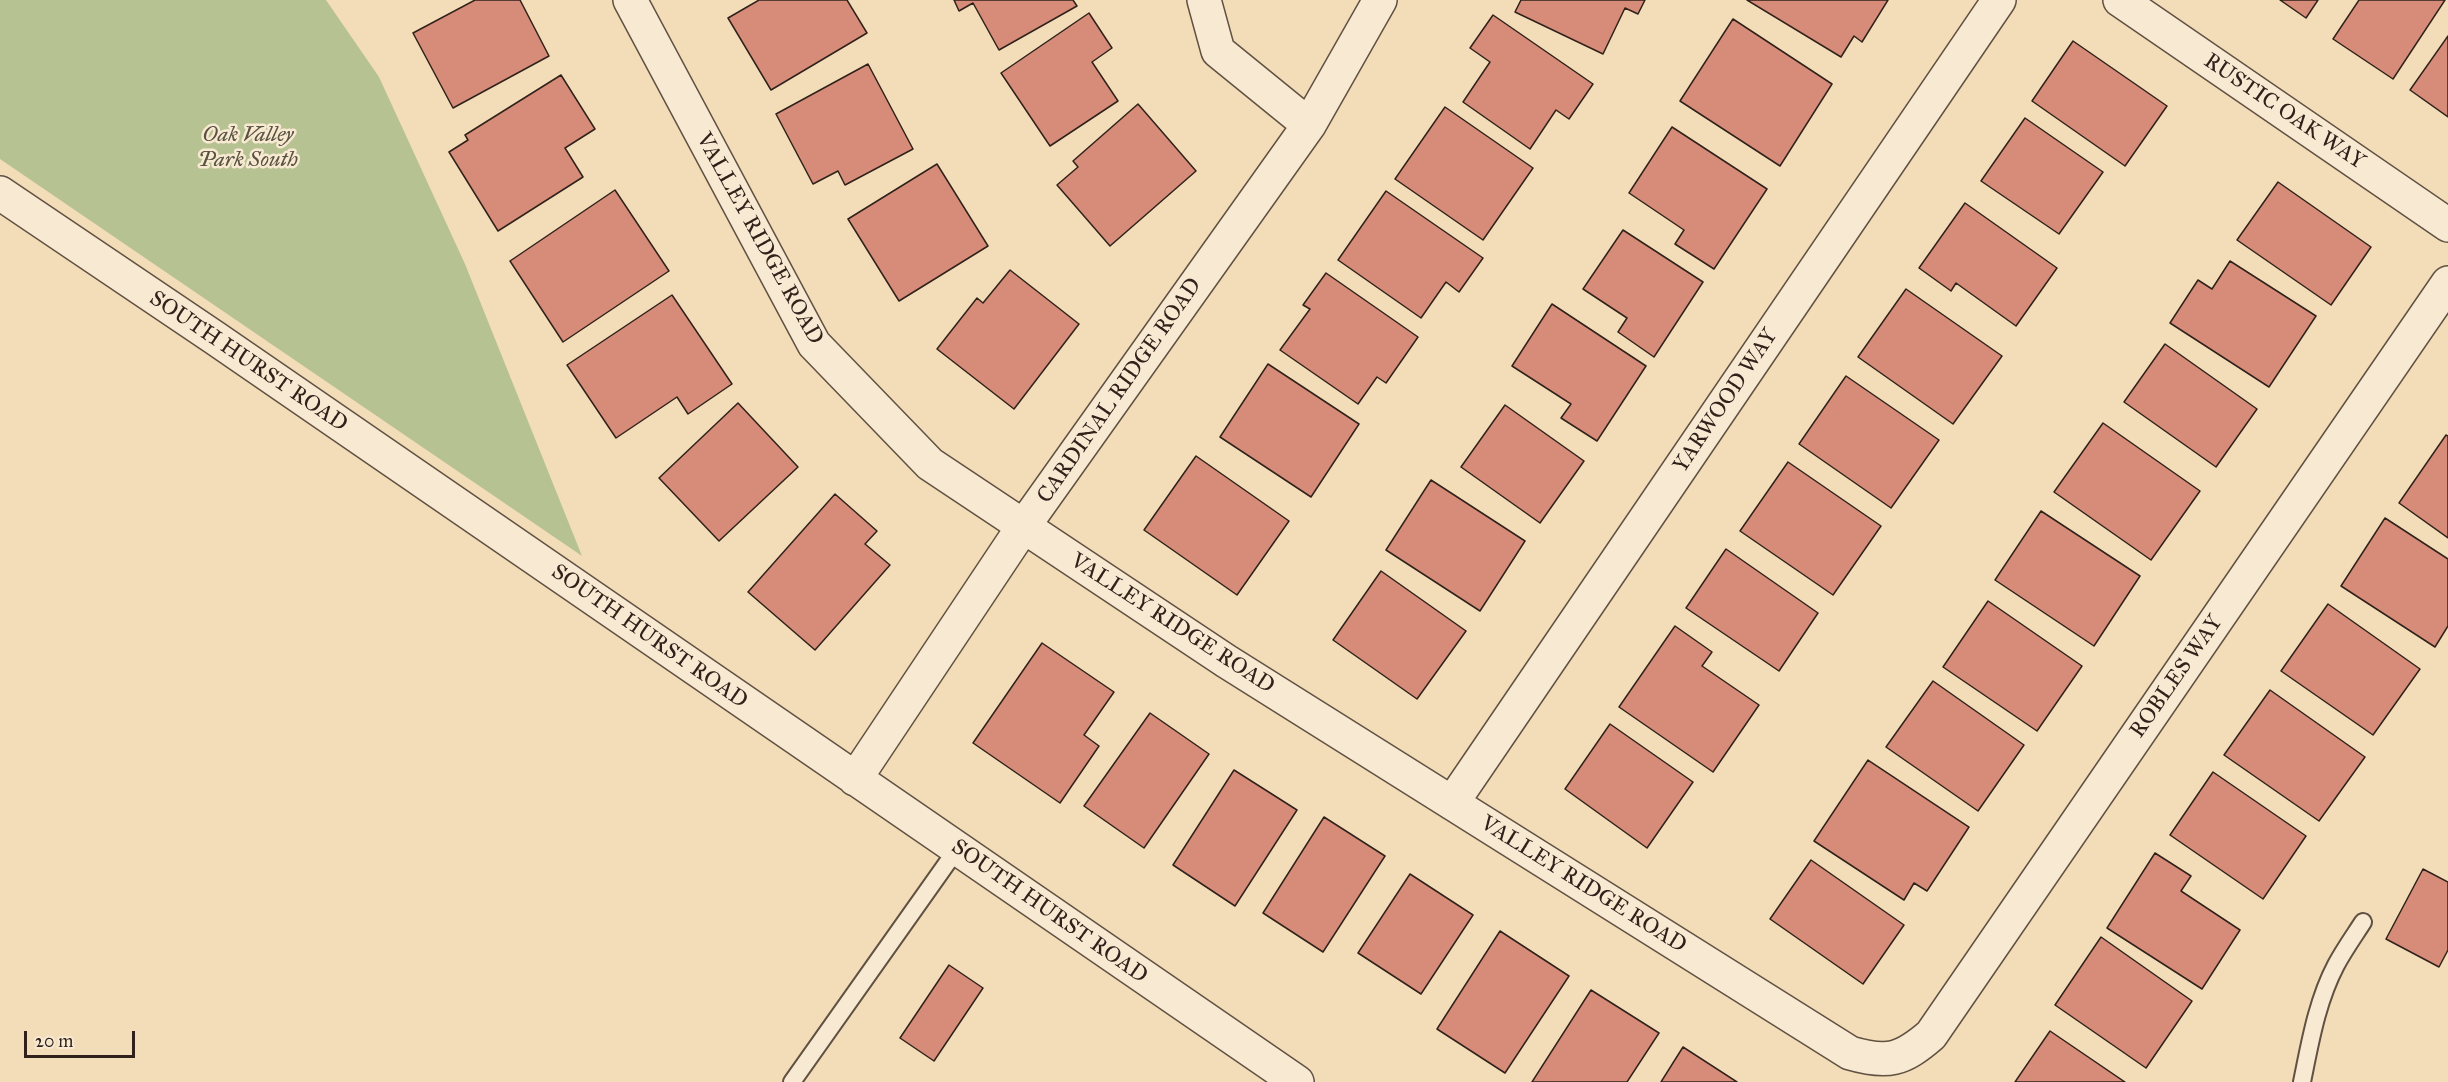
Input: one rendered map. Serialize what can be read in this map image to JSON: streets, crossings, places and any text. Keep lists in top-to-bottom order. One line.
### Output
{"streets":{"street":["RUSTIC OAK WAY","VALLEY RIDGE ROAD","SOUTH HURST ROAD","CARDINAL RIDGE ROAD","YARWOOD WAY","ROBLES WAY"]},"crossings":[["VALLEY RIDGE ROAD","CARDINAL RIDGE ROAD"],["VALLEY RIDGE ROAD","YARWOOD WAY"],["VALLEY RIDGE ROAD","ROBLES WAY"],["SOUTH HURST ROAD","CARDINAL RIDGE ROAD"]],"parks":["Oak Valley Park South"],"scale_bar":"20 m"}
